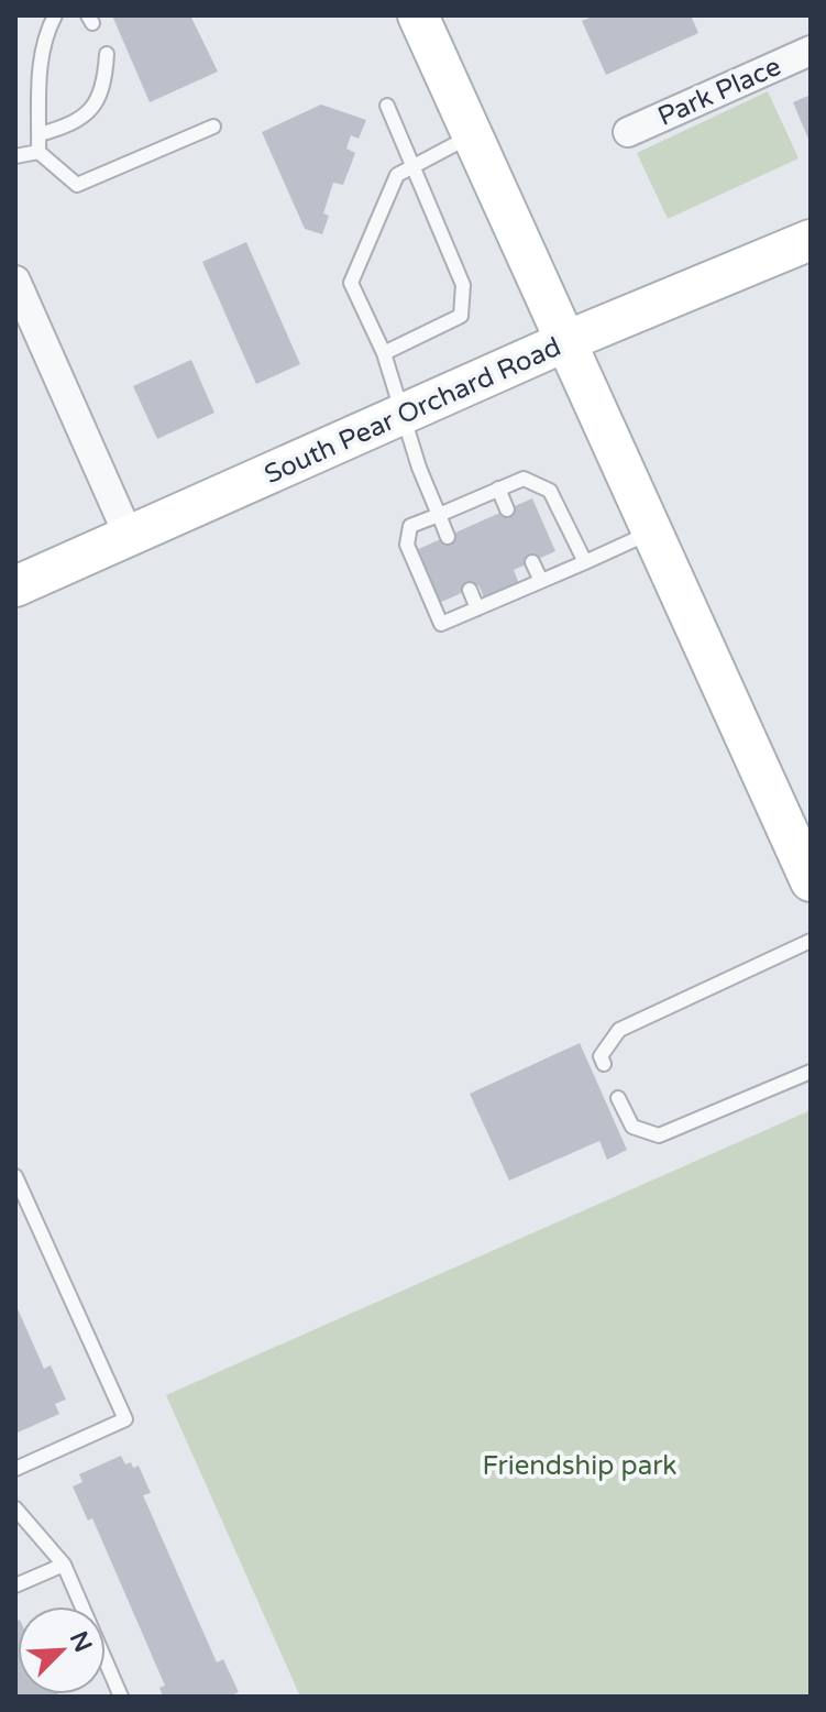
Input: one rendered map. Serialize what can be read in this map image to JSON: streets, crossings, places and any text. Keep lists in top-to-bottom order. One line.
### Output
{"streets":{"main road":["South Pear Orchard Road"],"street":["Park Place"]},"parks":["Friendship park"],"north":"top right"}
